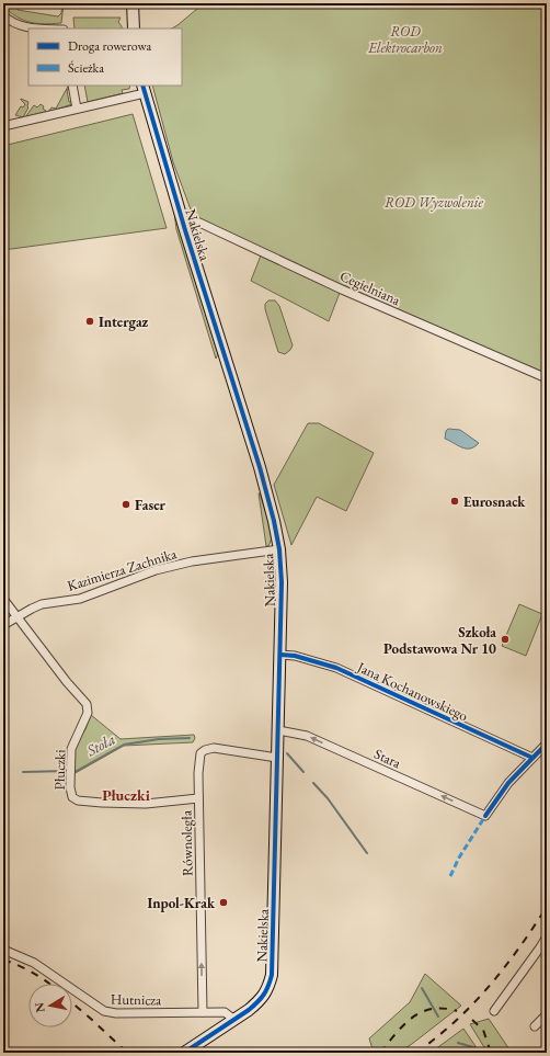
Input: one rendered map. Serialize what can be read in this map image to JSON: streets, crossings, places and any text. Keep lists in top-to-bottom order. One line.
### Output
{"streets":{"street":["Nakielska","Cegielniana","Kazimierza Zachnika","Jana Kochanowskiego","Stara","Płuczki","Równoległa","Hutnicza"]},"crossings":[["Nakielska","Cegielniana"],["Nakielska","Kazimierza Zachnika"],["Nakielska","Jana Kochanowskiego"],["Nakielska","Stara"],["Nakielska","Równoległa"],["Nakielska","Hutnicza"],["Kazimierza Zachnika","Płuczki"],["Jana Kochanowskiego","Stara"],["Płuczki","Równoległa"],["Równoległa","Hutnicza"]],"one_way":["Stara","Równoległa"],"districts":["Płuczki"],"water":["Stoła"],"parks":["ROD Elektrocarbon","ROD Wyzwolenie"],"places":["Intergaz","Eurosnack","Faser","Szkoła Podstawowa Nr 10","Inpol-Krak"],"legend":["Droga rowerowa","Ścieżka"],"north":"left"}
